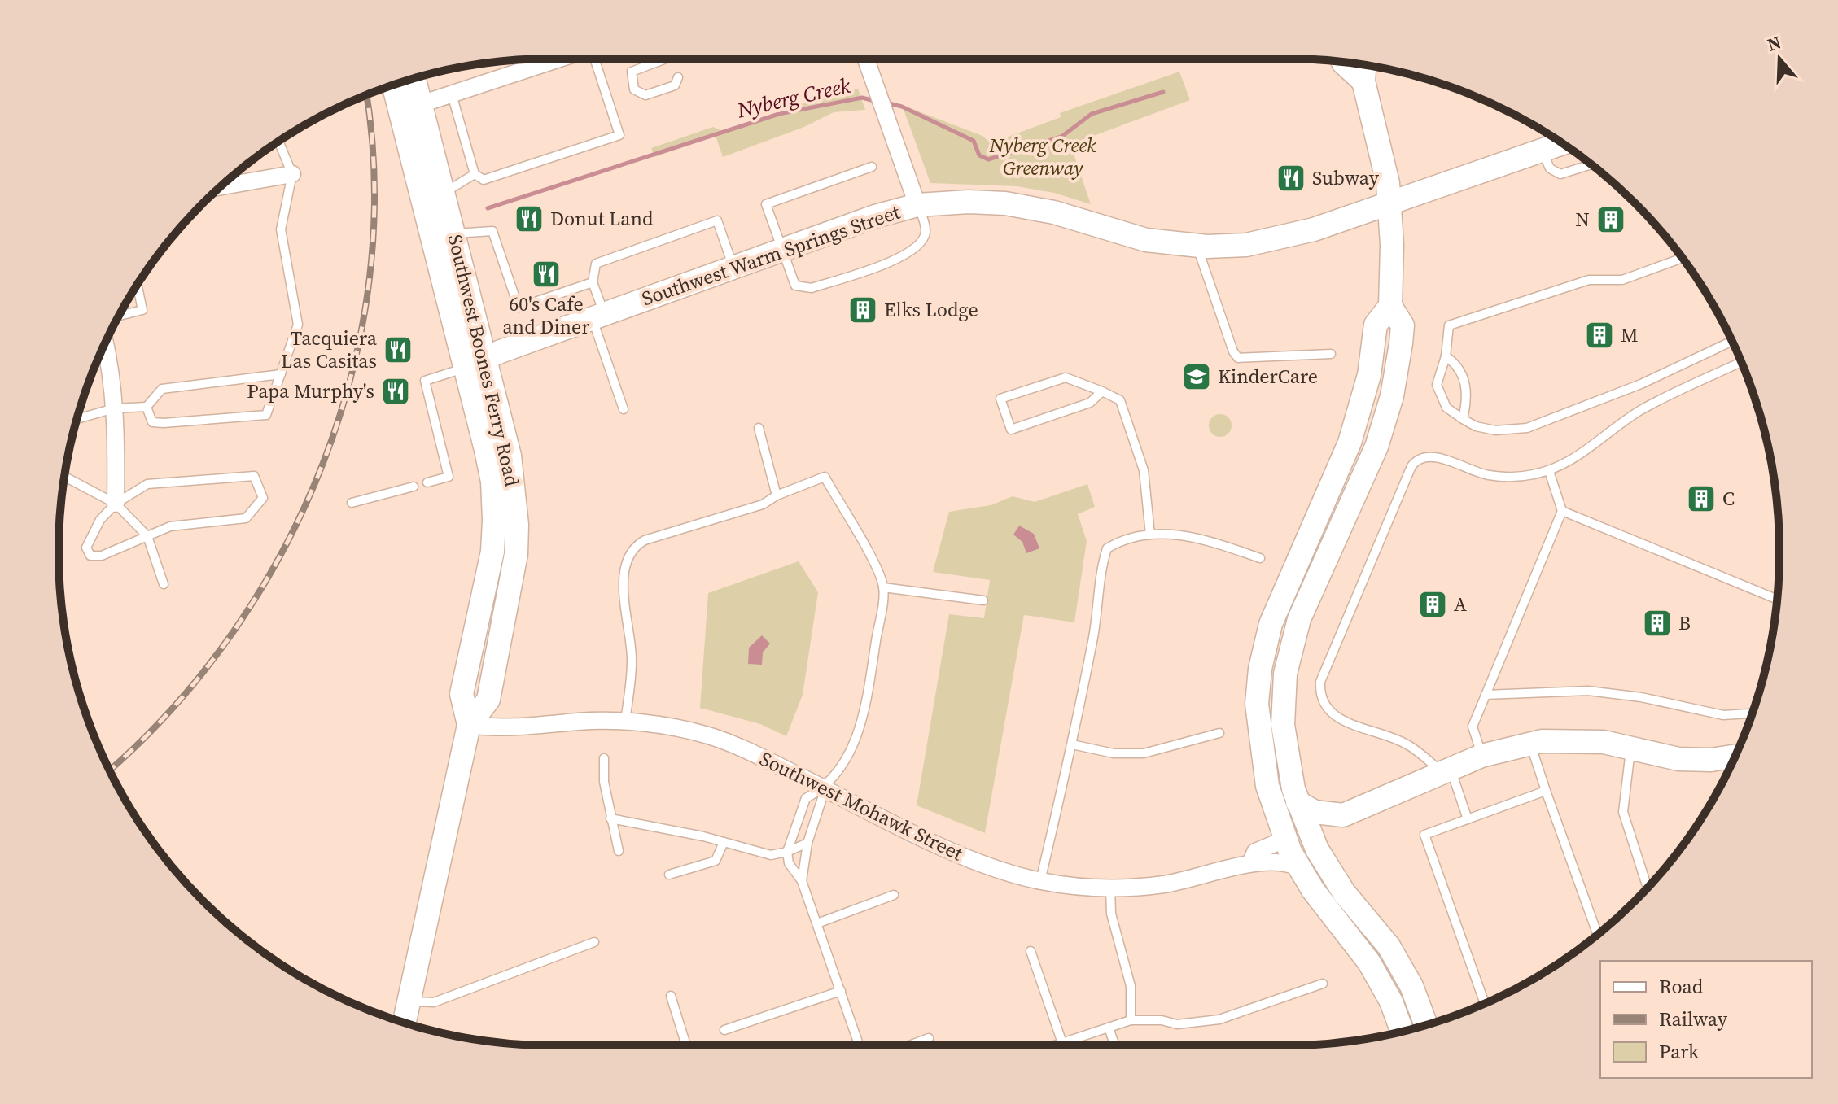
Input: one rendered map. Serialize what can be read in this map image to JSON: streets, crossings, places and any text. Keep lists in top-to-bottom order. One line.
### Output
{"streets":{"street":["Southwest Warm Springs Street","Southwest Boones Ferry Road","Southwest Mohawk Street"]},"crossings":[["Southwest Warm Springs Street","Southwest Boones Ferry Road"],["Southwest Boones Ferry Road","Southwest Mohawk Street"]],"water":["Nyberg Creek"],"parks":["Nyberg Creek Greenway"],"places":{"restaurant":["Subway","Donut Land","60's Cafe and Diner","Tacquiera Las Casitas","Papa Murphy's"],"building":["N","Elks Lodge","M","C","A","B"],"school or university":["KinderCare"]},"legend":["Road","Railway","Park"],"north":"top"}
